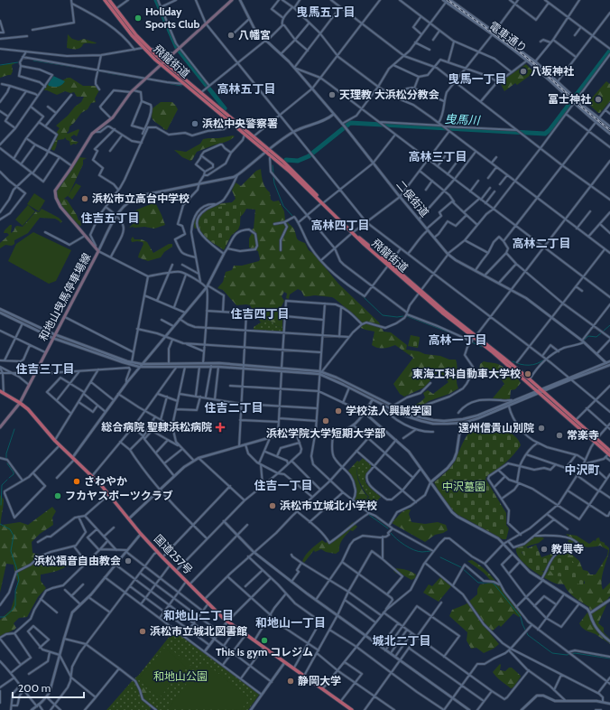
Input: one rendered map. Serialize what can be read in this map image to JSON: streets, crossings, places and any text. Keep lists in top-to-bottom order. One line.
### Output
{"streets":{"highway":["飛龍街道","国道257号"],"main road":["和地山曳馬停車場線"],"street":["電車通り","二俣街道"]},"crossings":[["飛龍街道","和地山曳馬停車場線"],["和地山曳馬停車場線","国道257号"]],"districts":["曳馬五丁目","曳馬一丁目","高林五丁目","高林三丁目","住吉五丁目","高林四丁目","高林二丁目","住吉四丁目","高林一丁目","住吉三丁目","住吉二丁目","中沢町","住吉一丁目","和地山二丁目","和地山一丁目","城北二丁目"],"water":["曳馬川"],"parks":["中沢墓園","和地山公園"],"places":{"other":["Holiday Sports Club","八幡宮","八坂神社","天理教 大浜松分教会","冨士神社","浜松中央警察署","浜松市立高台中学校","東海工科自動車大学校","学校法人興誠学園","浜松学院大学短期大学部","遠州信貴山別院","常楽寺","さわやか","フカヤスポーツクラブ","浜松市立城北小学校","教興寺","浜松福音自由教会","浜松市立城北図書館","This is gym コレジム","静岡大学"],"health":["総合病院 聖隷浜松病院"]},"scale_bar":"200 m"}
